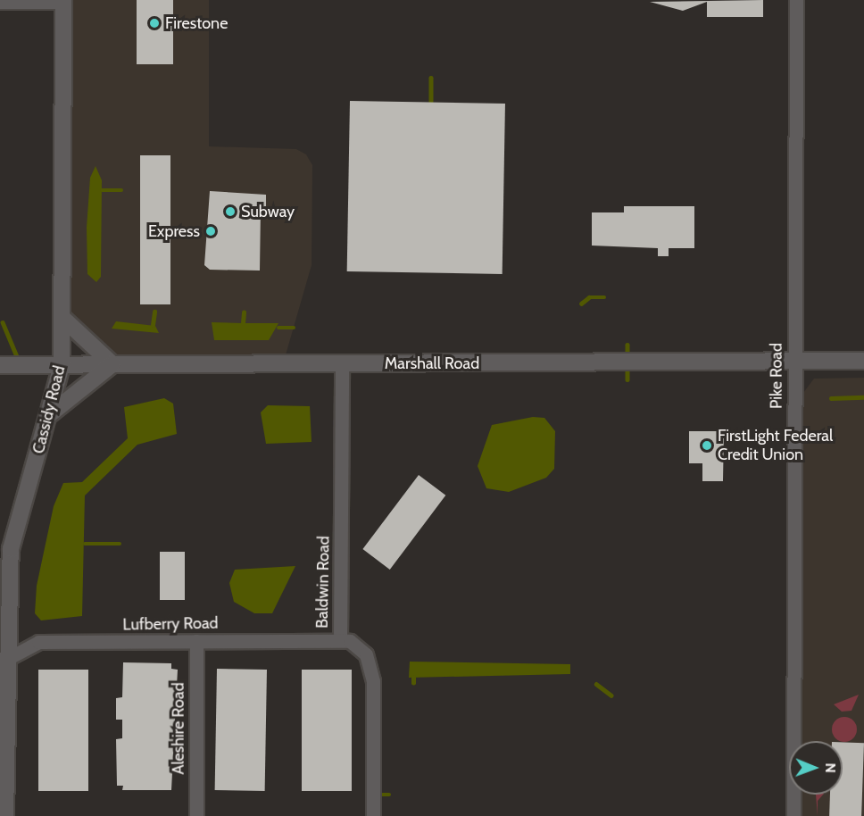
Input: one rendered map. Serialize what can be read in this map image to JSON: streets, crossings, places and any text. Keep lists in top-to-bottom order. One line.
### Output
{"streets":{"street":["Marshall Road","Pike Road","Cassidy Road","Baldwin Road","Lufberry Road","Aleshire Road"]},"crossings":[["Marshall Road","Pike Road"],["Marshall Road","Cassidy Road"],["Marshall Road","Baldwin Road"],["Cassidy Road","Lufberry Road"],["Baldwin Road","Lufberry Road"],["Lufberry Road","Aleshire Road"]],"places":["Firestone","Subway","Express","FirstLight Federal Credit Union"],"north":"right"}
